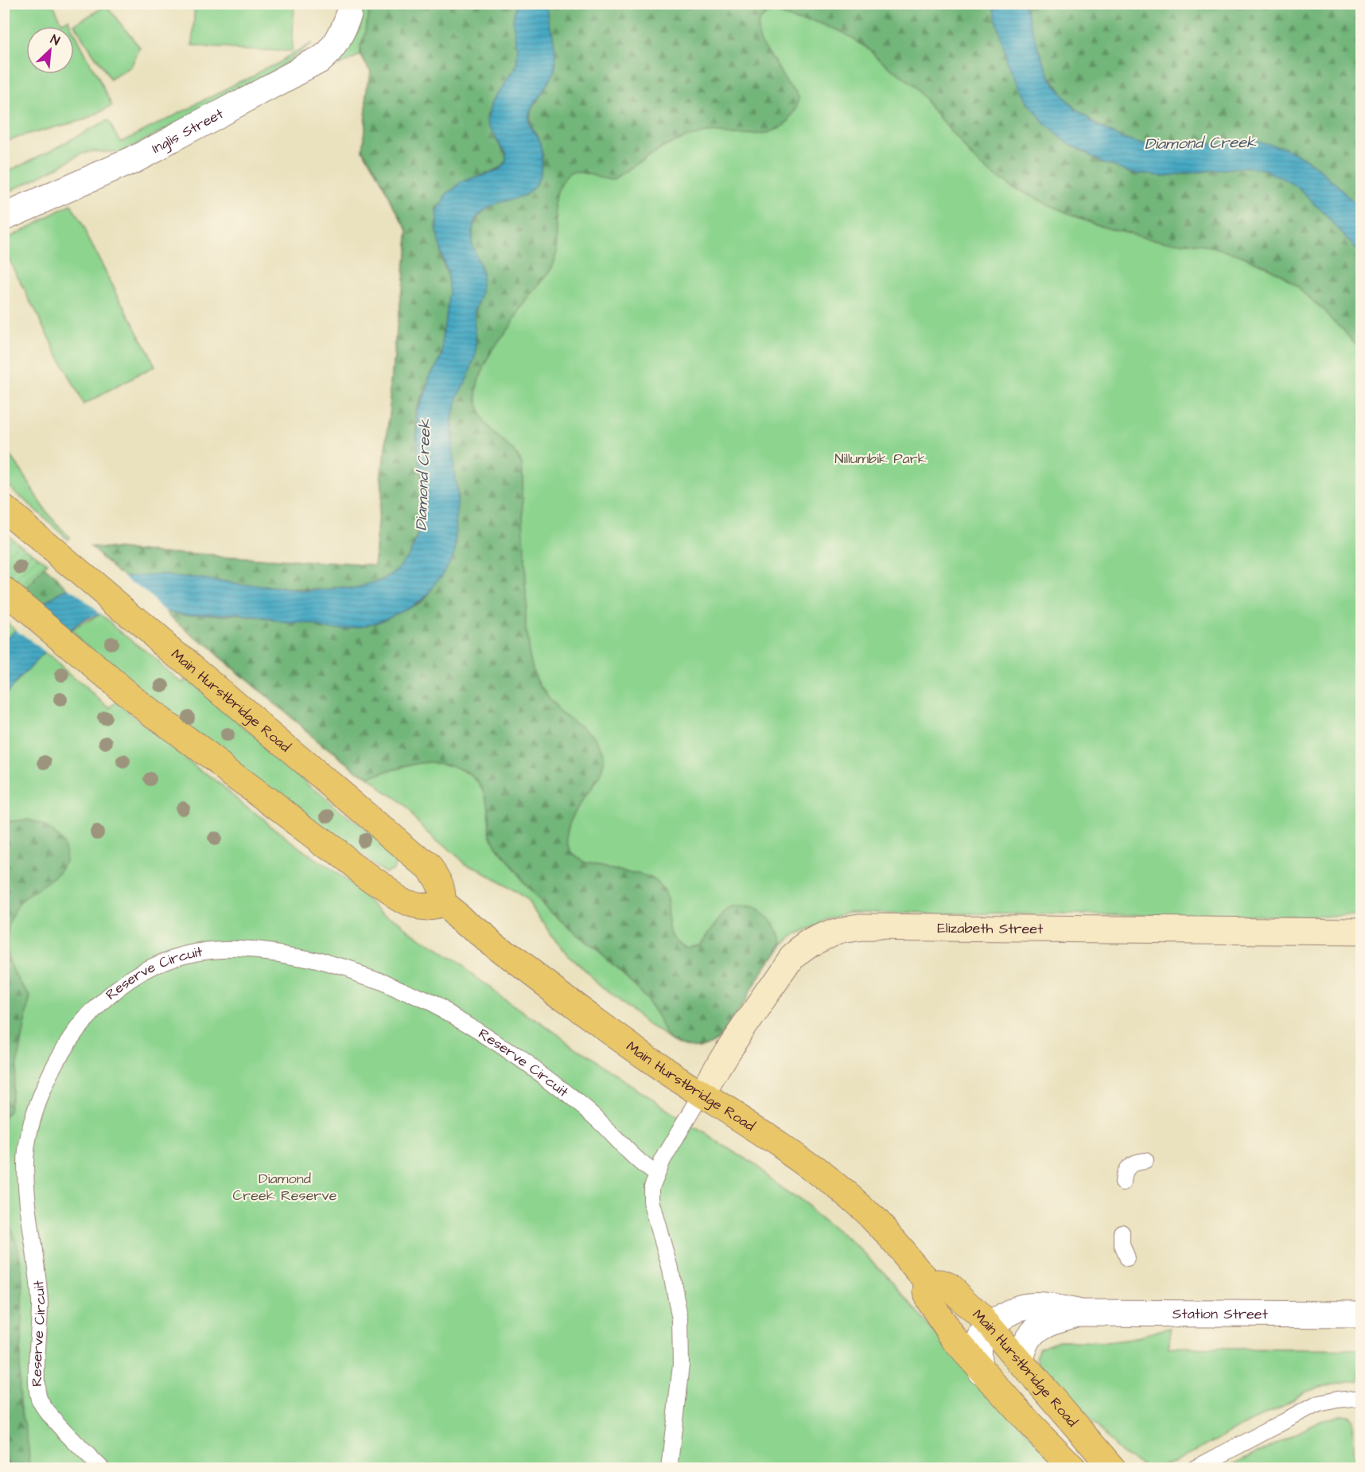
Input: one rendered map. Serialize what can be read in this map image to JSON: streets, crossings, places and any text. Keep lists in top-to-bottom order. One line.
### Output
{"streets":{"main road":["Main Hurstbridge Road"],"street":["Inglis Street","Elizabeth Street","Station Street"],"lane":["Reserve Circuit"]},"crossings":[["Main Hurstbridge Road","Elizabeth Street"],["Main Hurstbridge Road","Station Street"]],"water":["Diamond Creek"],"parks":["Nillumbik Park","Diamond Creek Reserve"],"north":"top right"}
